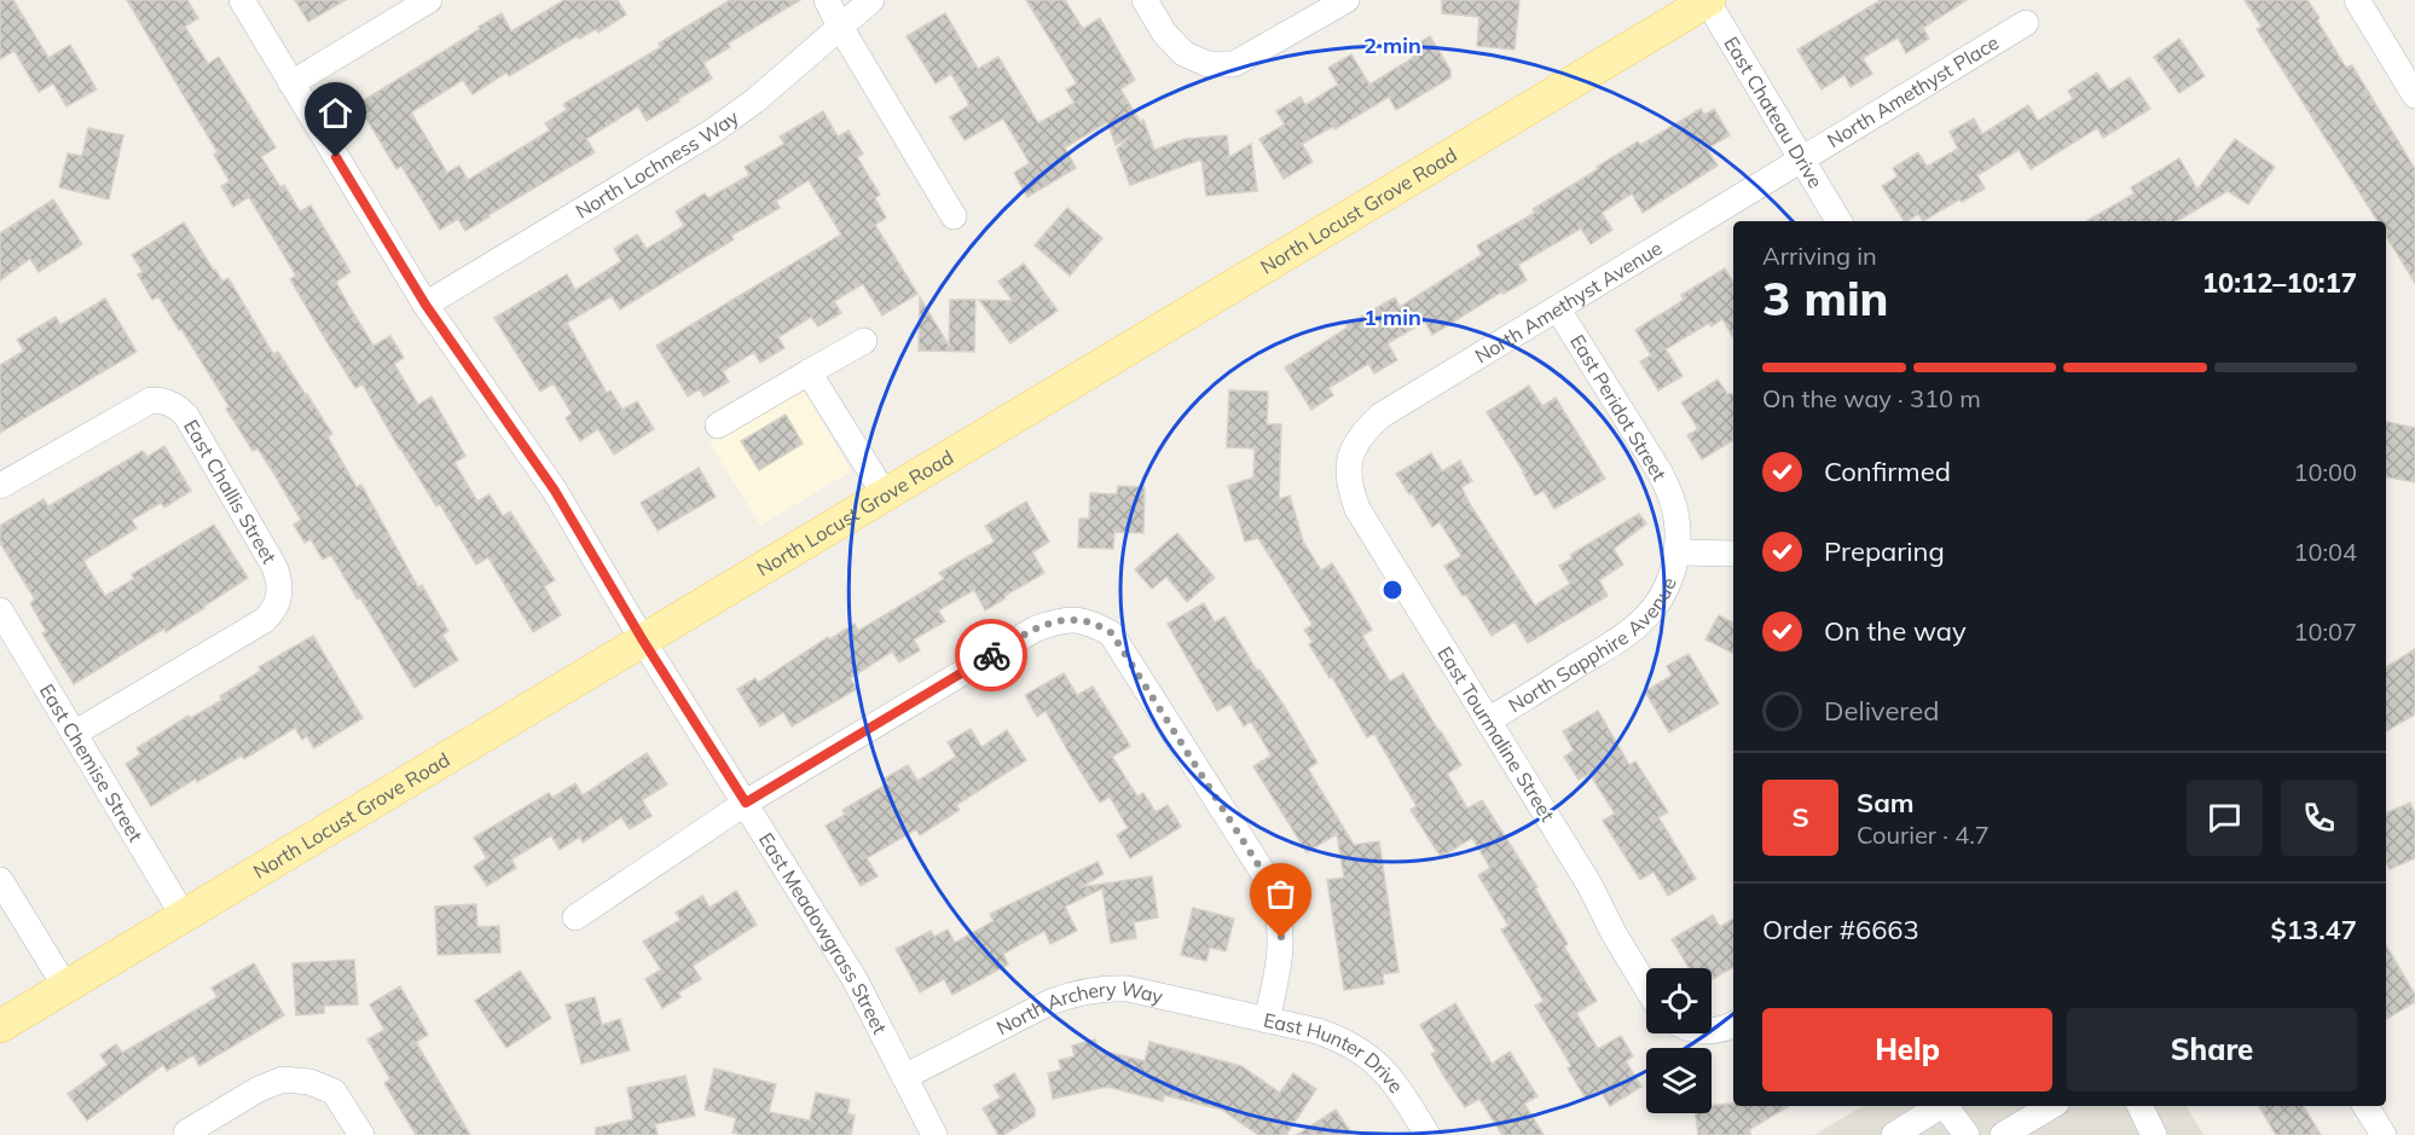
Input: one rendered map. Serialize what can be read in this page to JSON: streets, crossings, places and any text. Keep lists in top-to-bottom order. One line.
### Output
{"streets":{"main road":["North Locust Grove Road"],"street":["North Amethyst Place","East Chateau Drive","North Lochness Way","North Amethyst Avenue","East Peridot Street","East Challis Street","North Sapphire Avenue","East Tourmaline Street","East Chemise Street","East Meadowgrass Street","North Archery Way","East Hunter Drive"]},"crossings":[["North Amethyst Place","East Chateau Drive"],["North Amethyst Place","North Amethyst Avenue"],["East Chateau Drive","North Locust Grove Road"],["East Chateau Drive","North Amethyst Avenue"],["North Lochness Way","East Meadowgrass Street"],["North Locust Grove Road","East Chemise Street"],["North Locust Grove Road","East Meadowgrass Street"],["North Amethyst Avenue","East Peridot Street"],["North Amethyst Avenue","East Tourmaline Street"],["East Peridot Street","North Sapphire Avenue"],["East Challis Street","East Chemise Street"],["North Sapphire Avenue","East Tourmaline Street"],["East Meadowgrass Street","North Archery Way"],["East Meadowgrass Street","East Hunter Drive"],["North Archery Way","East Hunter Drive"]],"page":{"heading":["3 min","Arriving in","10:12–10:17"],"panel":["Sam","Courier · 4.7","Order #6663","$13.47"],"bar":"On the way · 310 m","list":[["Confirmed","10:00"],["Preparing","10:04"],["On the way","10:07"],"Delivered"],"round":"S","buttons":["Help","Share"]},"rings":["2 min","1 min"]}
